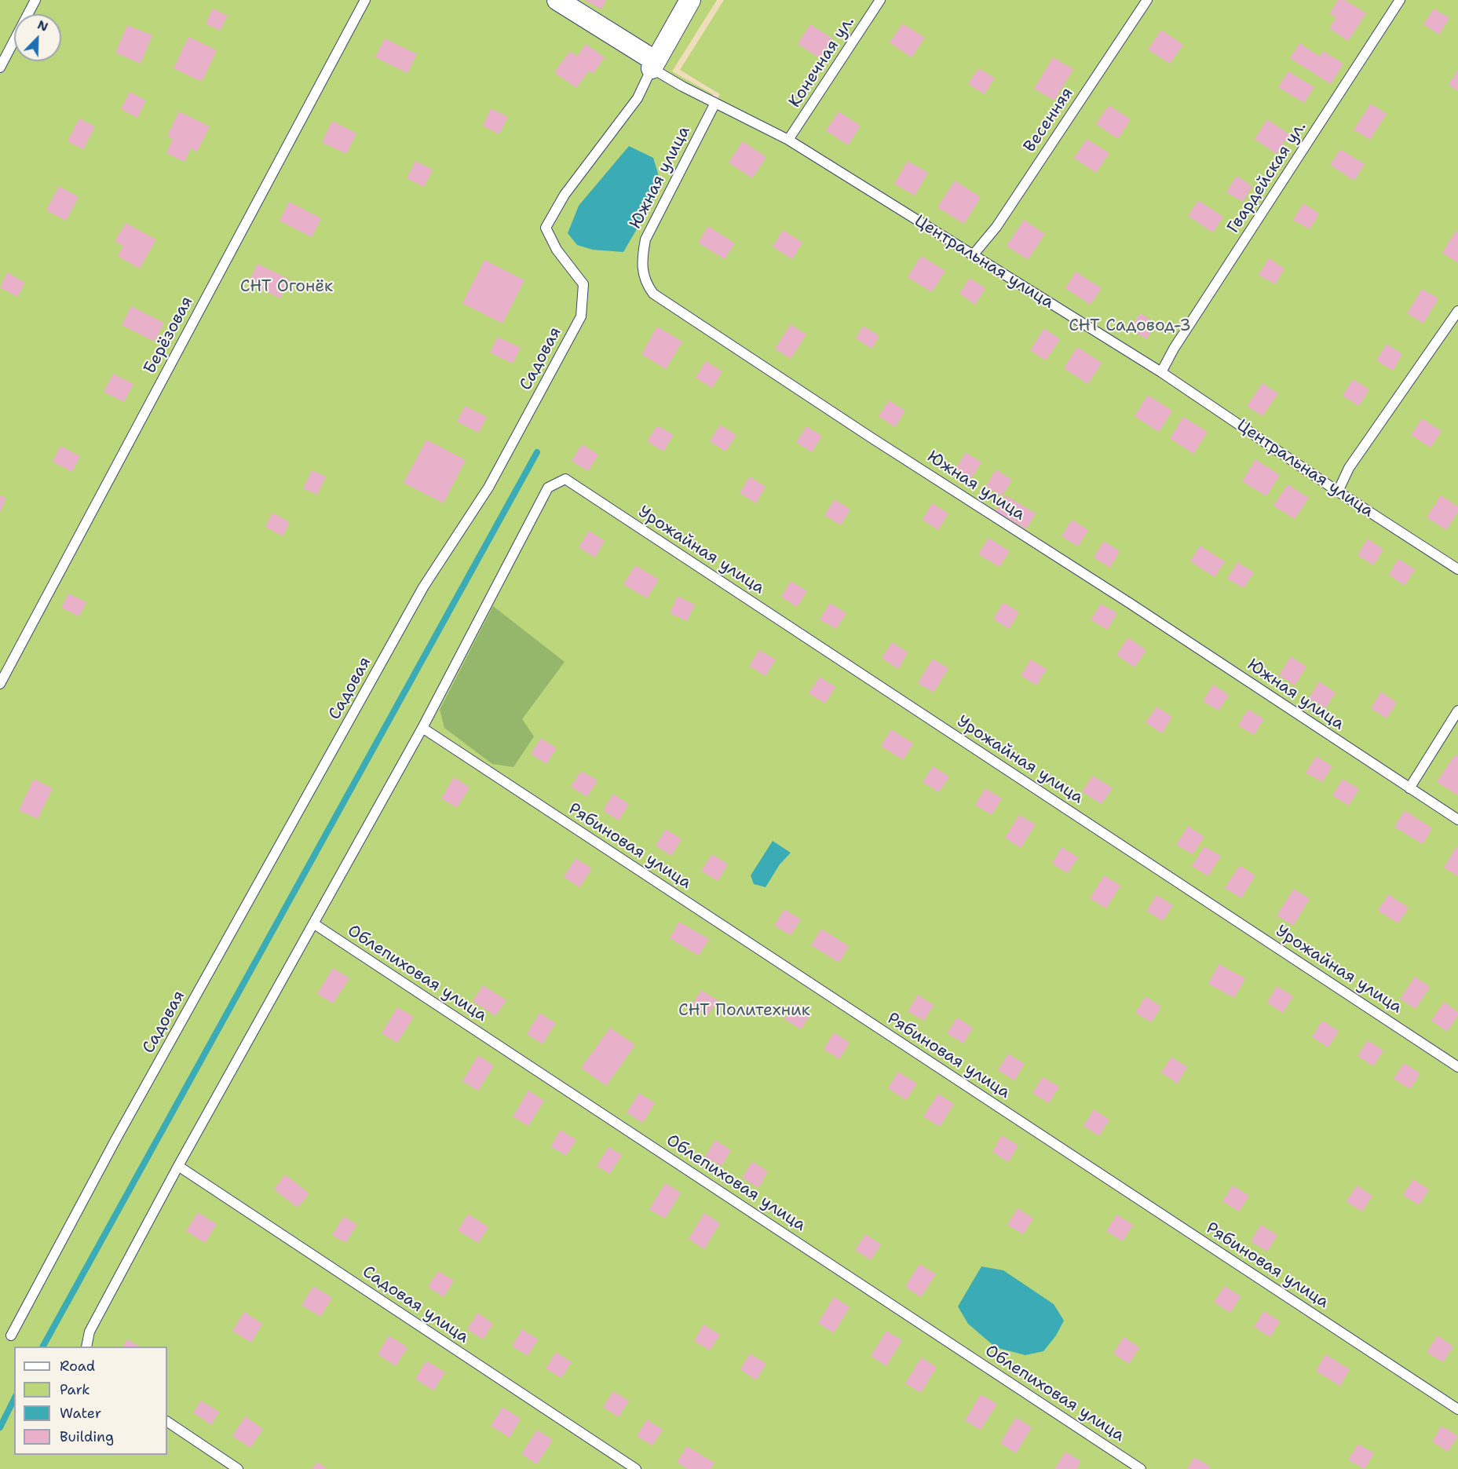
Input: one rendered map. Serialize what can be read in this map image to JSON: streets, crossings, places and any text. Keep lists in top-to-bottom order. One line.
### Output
{"streets":{"street":["Центральная улица"],"lane":["Конечная ул.","Весенняя","Южная улица","Гвардейская ул.","Берёзовая","Садовая","Урожайная улица","Рябиновая улица","Облепиховая улица","Садовая улица"]},"crossings":[["Конечная ул.","Центральная улица"],["Весенняя","Центральная улица"],["Южная улица","Центральная улица"],["Гвардейская ул.","Центральная улица"],["Центральная улица","Садовая"],["Урожайная улица","Рябиновая улица"]],"parks":["СНТ Огонёк","СНТ Садовод-3","СНТ Политехник"],"legend":["Road","Park","Water","Building"],"north":"top right"}
